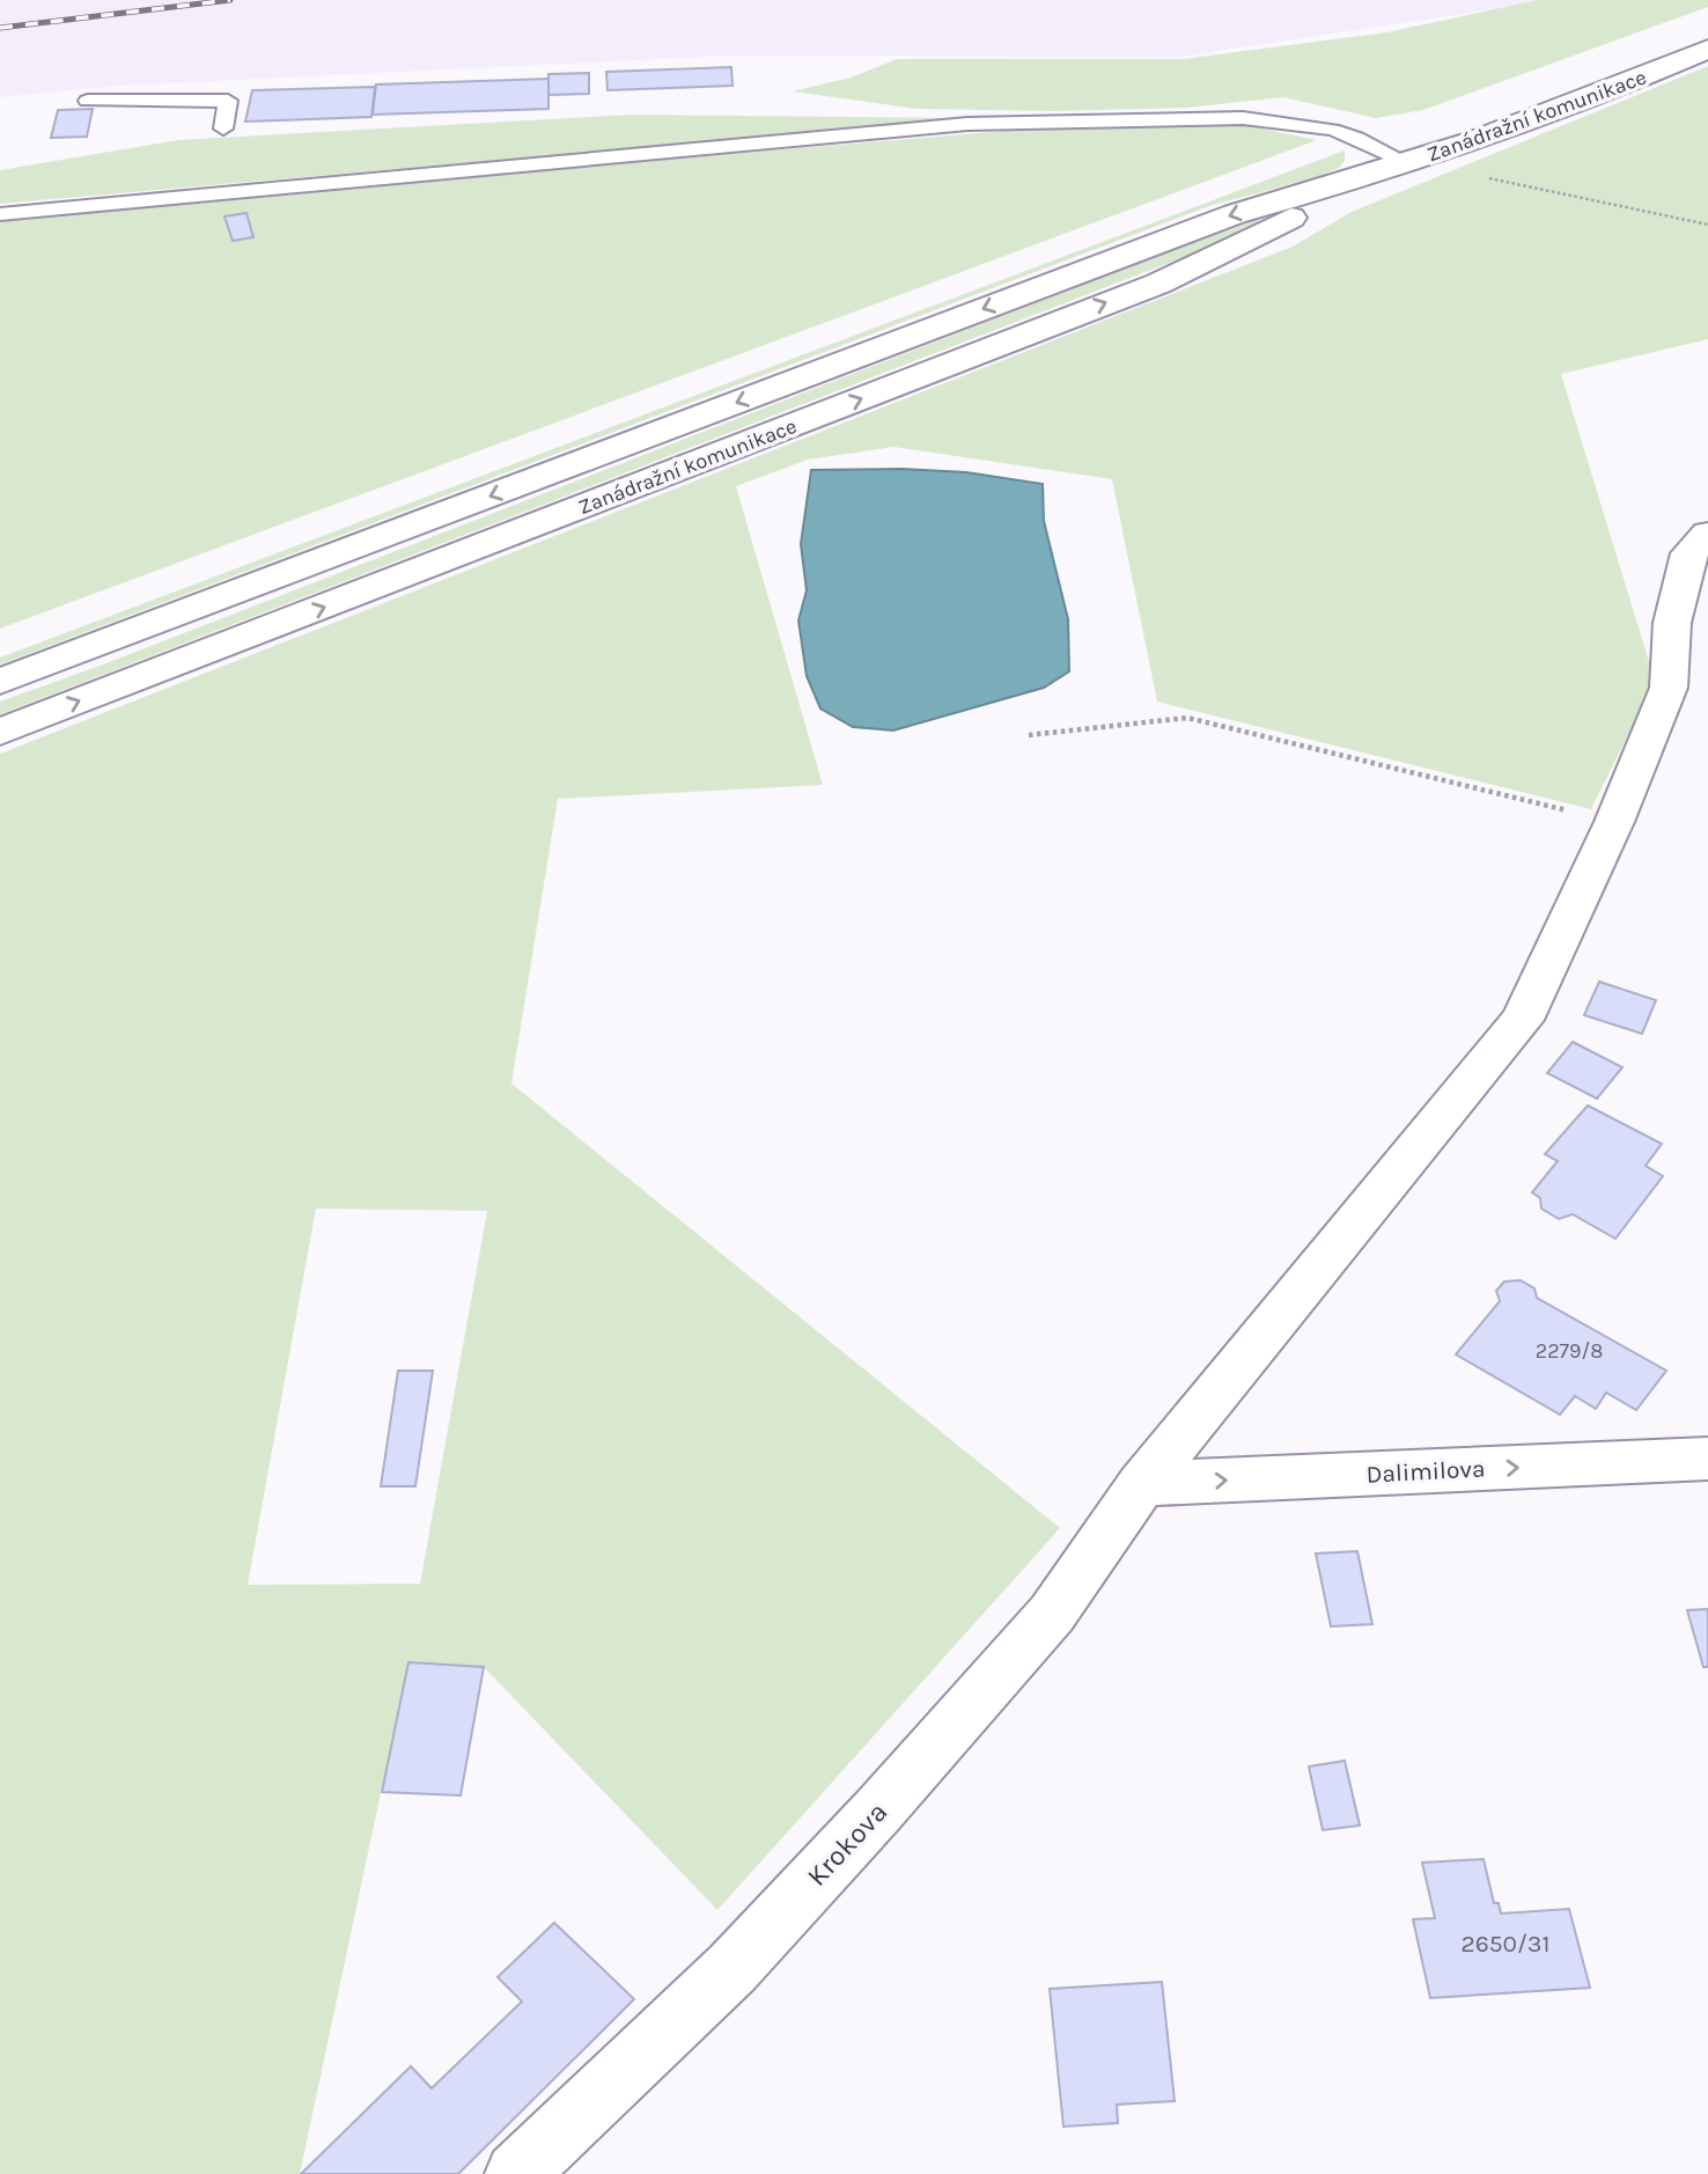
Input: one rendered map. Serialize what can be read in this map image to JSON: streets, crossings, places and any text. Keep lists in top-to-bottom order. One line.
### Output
{"streets":{"main road":["Zanádražní komunikace","Dalimilova","Krokova"]},"crossings":[["Dalimilova","Krokova"]],"one_way":["Dalimilova"],"house_numbers":["2279/8","2650/31"]}
